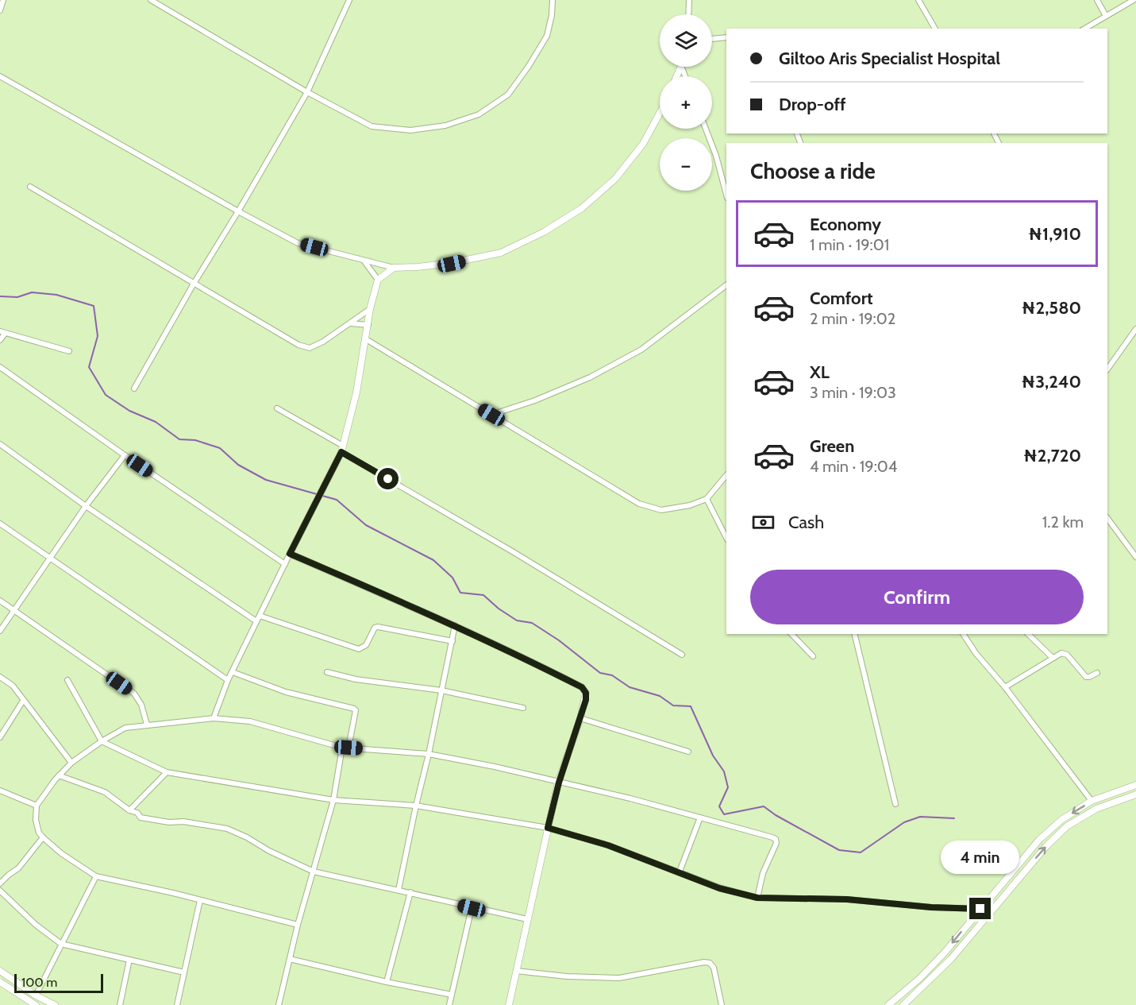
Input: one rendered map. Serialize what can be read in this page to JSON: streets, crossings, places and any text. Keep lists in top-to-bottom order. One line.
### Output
{"scale_bar":"100 m","page":{"map_buttons":["+","−"],"banner":["Giltoo Aris Specialist Hospital","Drop-off"],"heading":"Choose a ride","list":[{"name":"Economy","note":"1 min · 19:01","value":"₦1,910"},{"name":"Comfort","note":"2 min · 19:02","value":"₦2,580"},{"name":"XL","note":"3 min · 19:03","value":"₦3,240"},{"name":"Green","note":"4 min · 19:04","value":"₦2,720"}],"pay":["Cash","1.2 km"],"buttons":"Confirm","bubble":"4 min","scale":"100 m"}}
